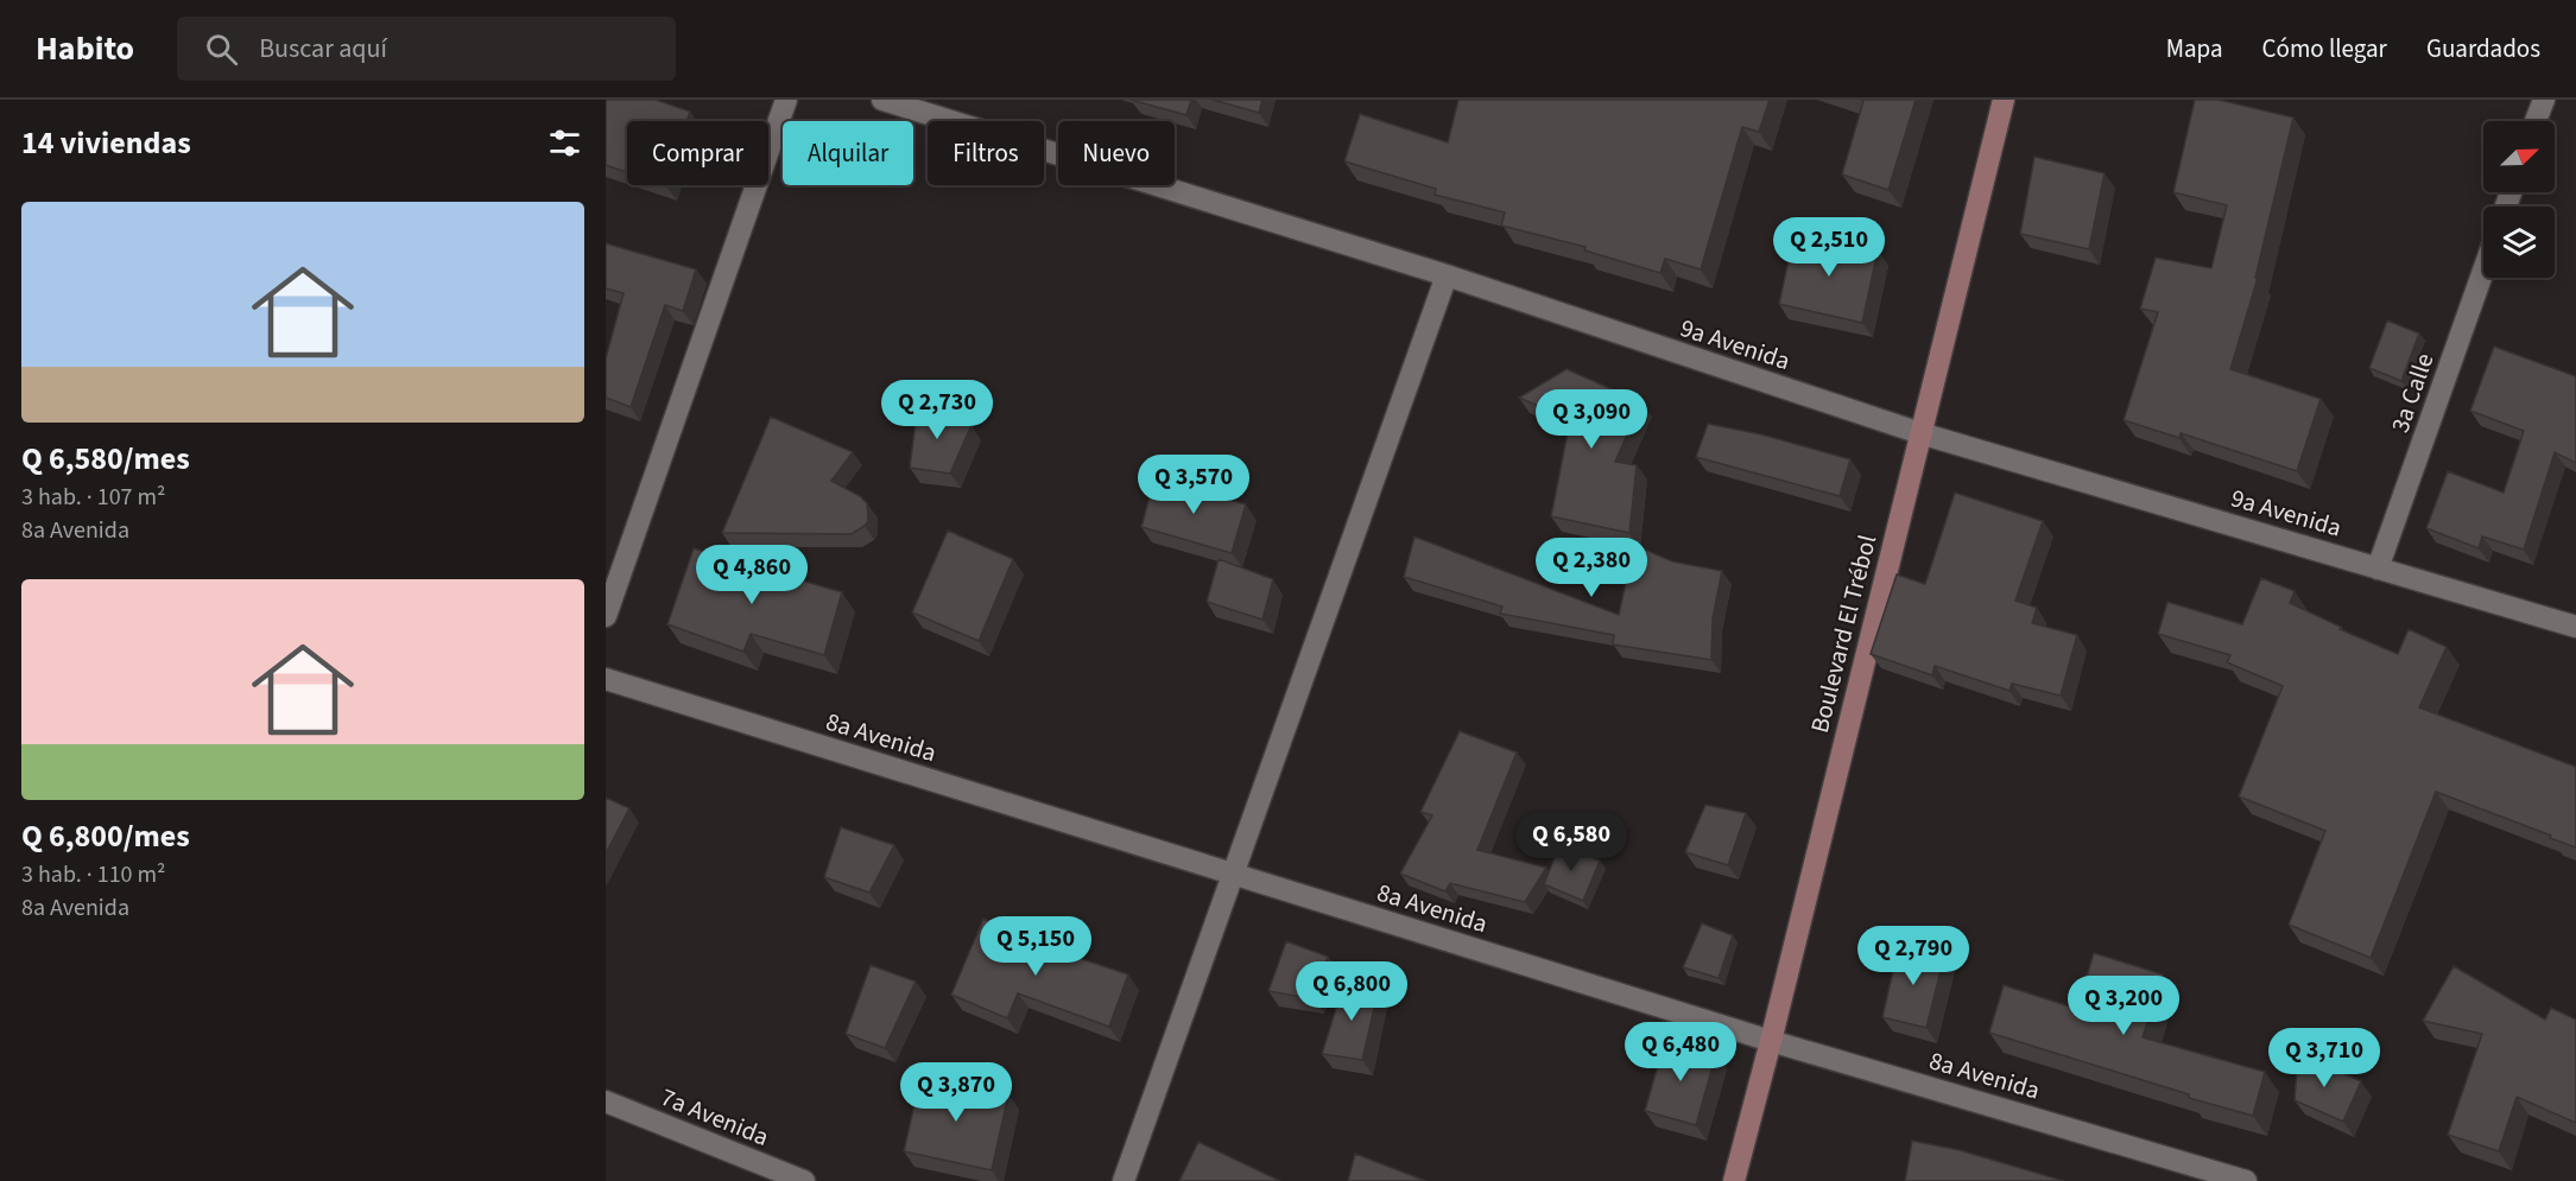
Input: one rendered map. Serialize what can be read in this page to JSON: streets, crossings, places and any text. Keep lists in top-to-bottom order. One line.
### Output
{"streets":{"main road":["Boulevard El Trébol"],"street":["9a Avenida","3a Calle","8a Avenida","7a Avenida"]},"crossings":[["9a Avenida","3a Calle"],["9a Avenida","Boulevard El Trébol"],["Boulevard El Trébol","8a Avenida"]],"north":"top right","page":{"header":"Habito","search":"Buscar aquí","nav":["Mapa","Cómo llegar","Guardados"],"heading":"14 viviendas","chip":["Comprar","Alquilar","Filtros","Nuevo"],"list":[{"name":"Q 6,580/mes","note":"3 hab. · 107 m² · 8a Avenida"},{"name":"Q 6,800/mes","note":"3 hab. · 110 m² · 8a Avenida"}],"price":["Q 2,510","Q 2,730","Q 3,090","Q 3,570","Q 2,380","Q 4,860","Q 6,580","Q 5,150","Q 2,790","Q 6,800","Q 3,200","Q 6,480","Q 3,710","Q 3,870"]}}
